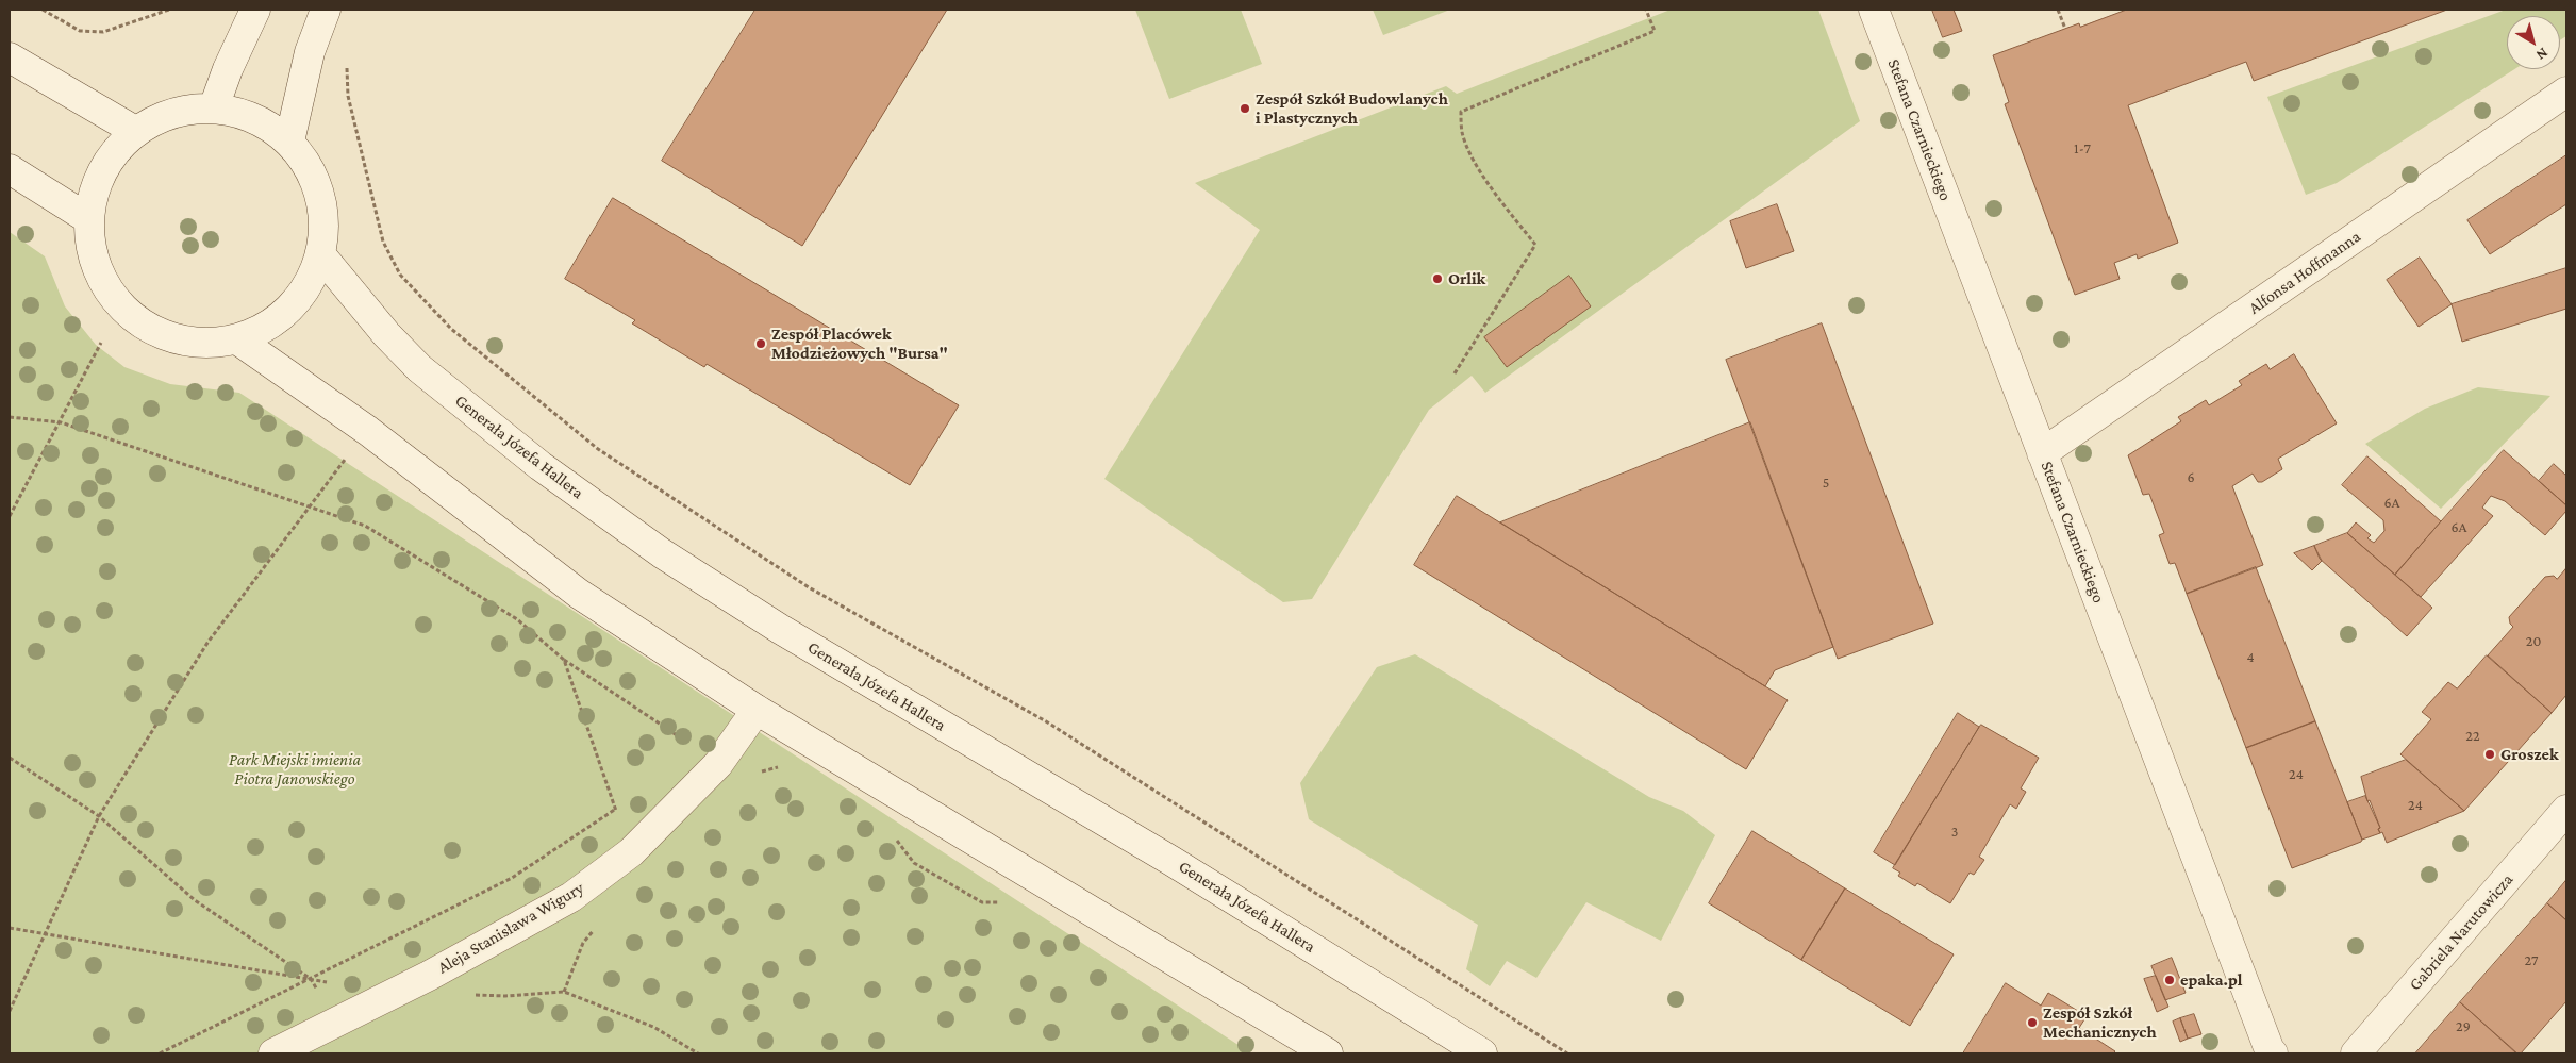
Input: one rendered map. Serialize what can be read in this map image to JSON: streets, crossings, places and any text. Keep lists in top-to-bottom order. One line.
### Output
{"streets":{"main road":["Stefana Czarnieckiego","Alfonsa Hoffmanna","Generała Józefa Hallera","Aleja Stanisława Wigury","Gabriela Narutowicza"]},"crossings":[["Stefana Czarnieckiego","Alfonsa Hoffmanna"]],"parks":["Park Miejski imienia Piotra Janowskiego"],"places":["Zespół Szkół Budowlanych i Plastycznych","Orlik","Zespół Placówek Młodzieżowych \"Bursa\"","Groszek","epaka.pl","Zespół Szkół Mechanicznych"],"house_numbers":["1-7","6","5","6A","6A","20","4","22","24","24","3","27","29"],"north":"bottom right"}
